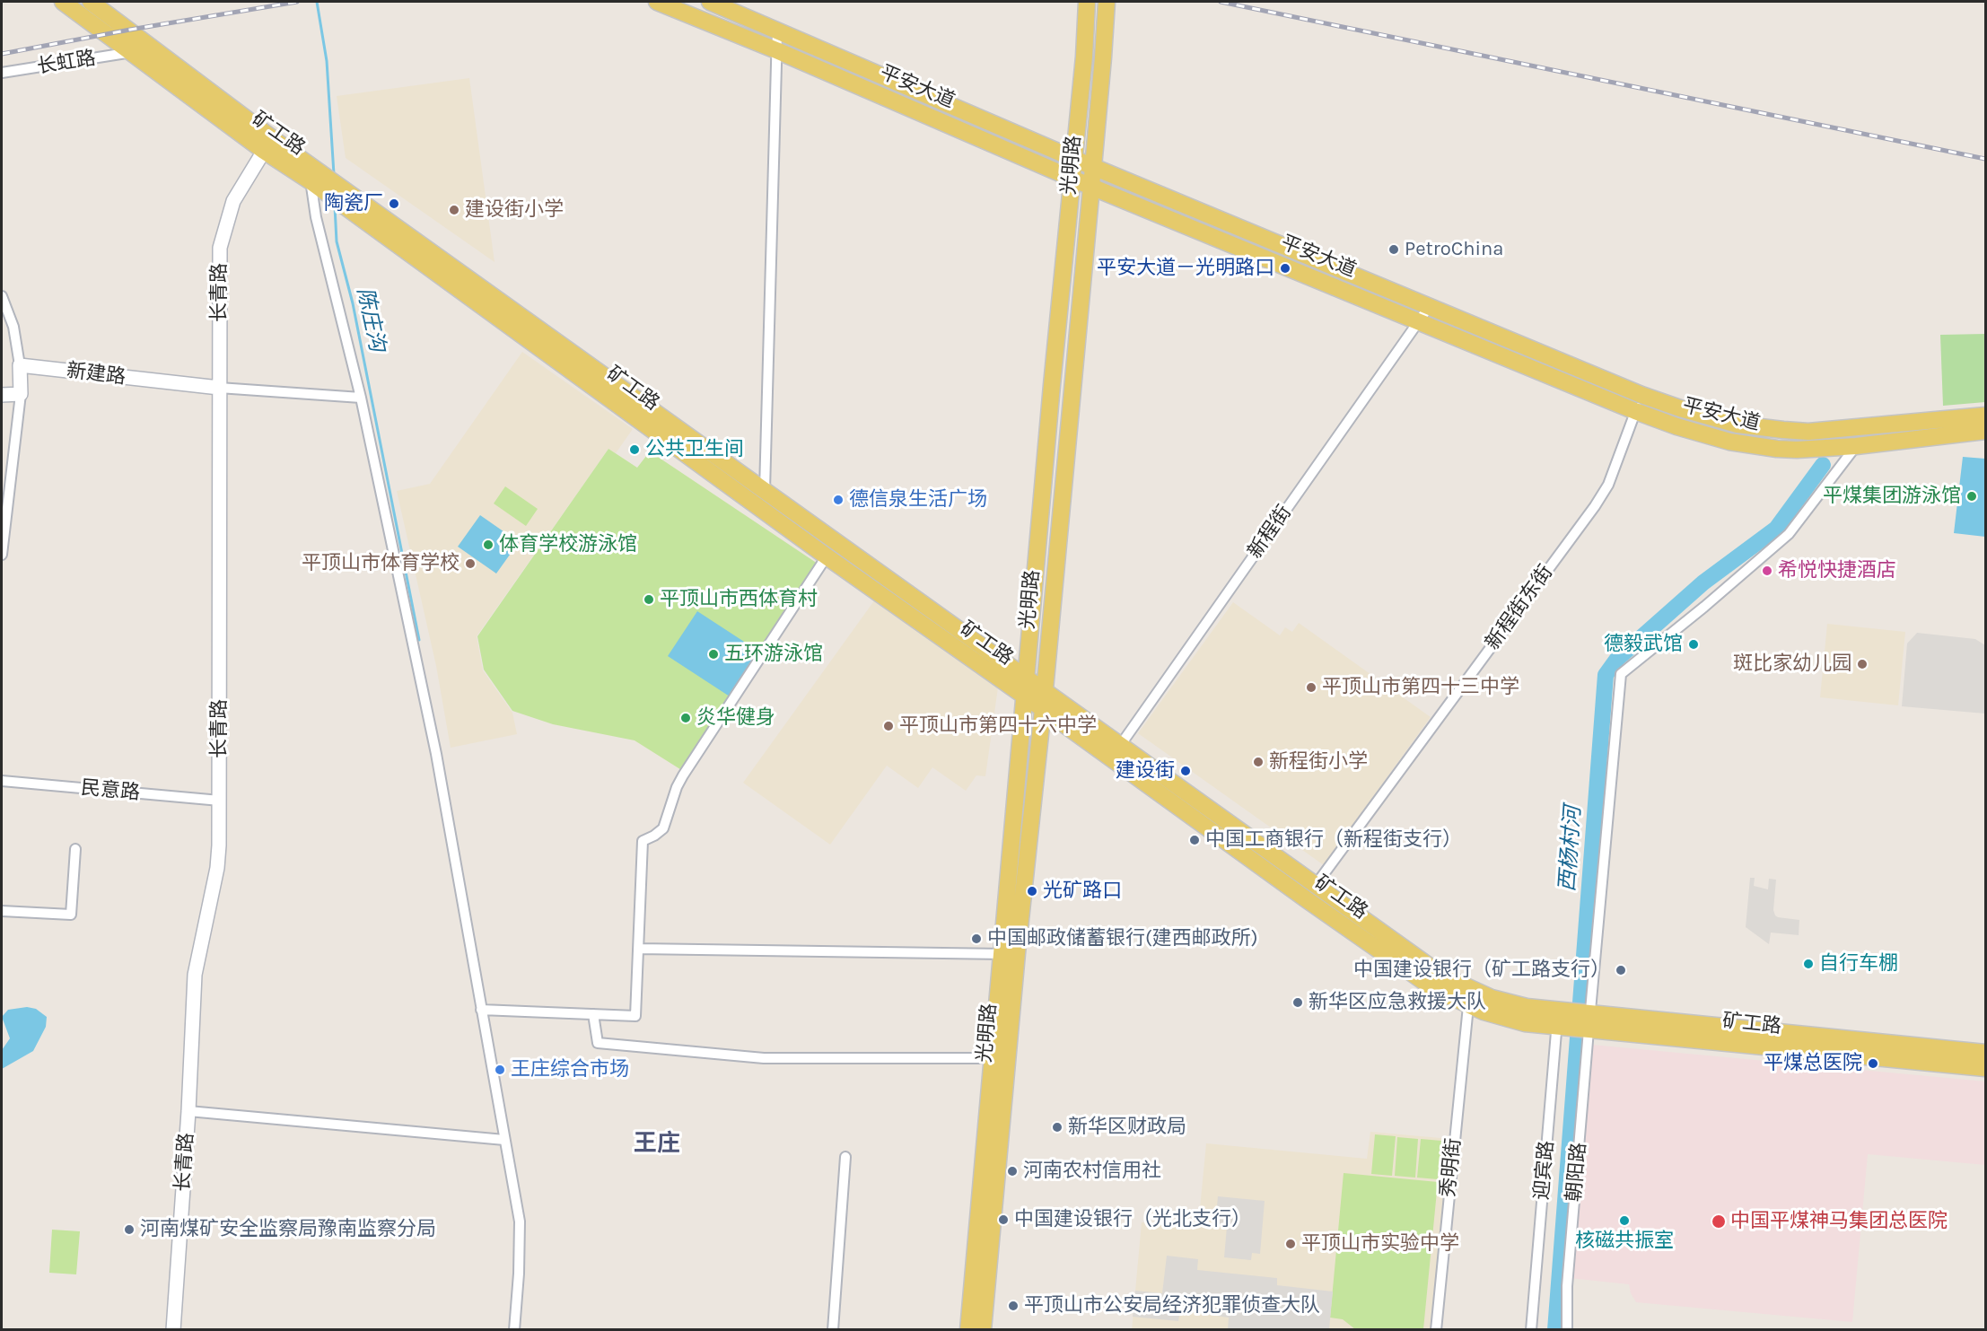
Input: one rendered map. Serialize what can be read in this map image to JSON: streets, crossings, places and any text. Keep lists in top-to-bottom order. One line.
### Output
{"streets":{"main road":["平安大道","矿工路","光明路"],"street":["长虹路","长青路","新建路","新程街","新程街东街","民意路","秀明街","迎宾路","朝阳路"]},"crossings":[["长虹路","矿工路"],["平安大道","光明路"],["平安大道","新程街"],["平安大道","新程街东街"],["平安大道","朝阳路"],["矿工路","光明路"],["矿工路","长青路"],["矿工路","新程街"],["矿工路","新程街东街"],["矿工路","秀明街"],["矿工路","迎宾路"],["矿工路","朝阳路"],["长青路","新建路"],["长青路","民意路"]],"districts":["王庄"],"water":["陈庄沟","西杨村河"],"places":["陶瓷厂","建设街小学","PetroChina","平安大道－光明路口","公共卫生间","平煤集团游泳馆","德信泉生活广场","体育学校游泳馆","平顶山市体育学校","希悦快捷酒店","平顶山市西体育村","德毅武馆","五环游泳馆","斑比家幼儿园","平顶山市第四十三中学","炎华健身","平顶山市第四十六中学","新程街小学","建设街","中国工商银行（新程街支行）","光矿路口","中国邮政储蓄银行(建西邮政所)","自行车棚","中国建设银行（矿工路支行）","新华区应急救援大队","平煤总医院","王庄综合市场","新华区财政局","河南农村信用社","中国建设银行（光北支行）","核磁共振室","中国平煤神马集团总医院","河南煤矿安全监察局豫南监察分局","平顶山市实验中学","平顶山市公安局经济犯罪侦查大队"]}
